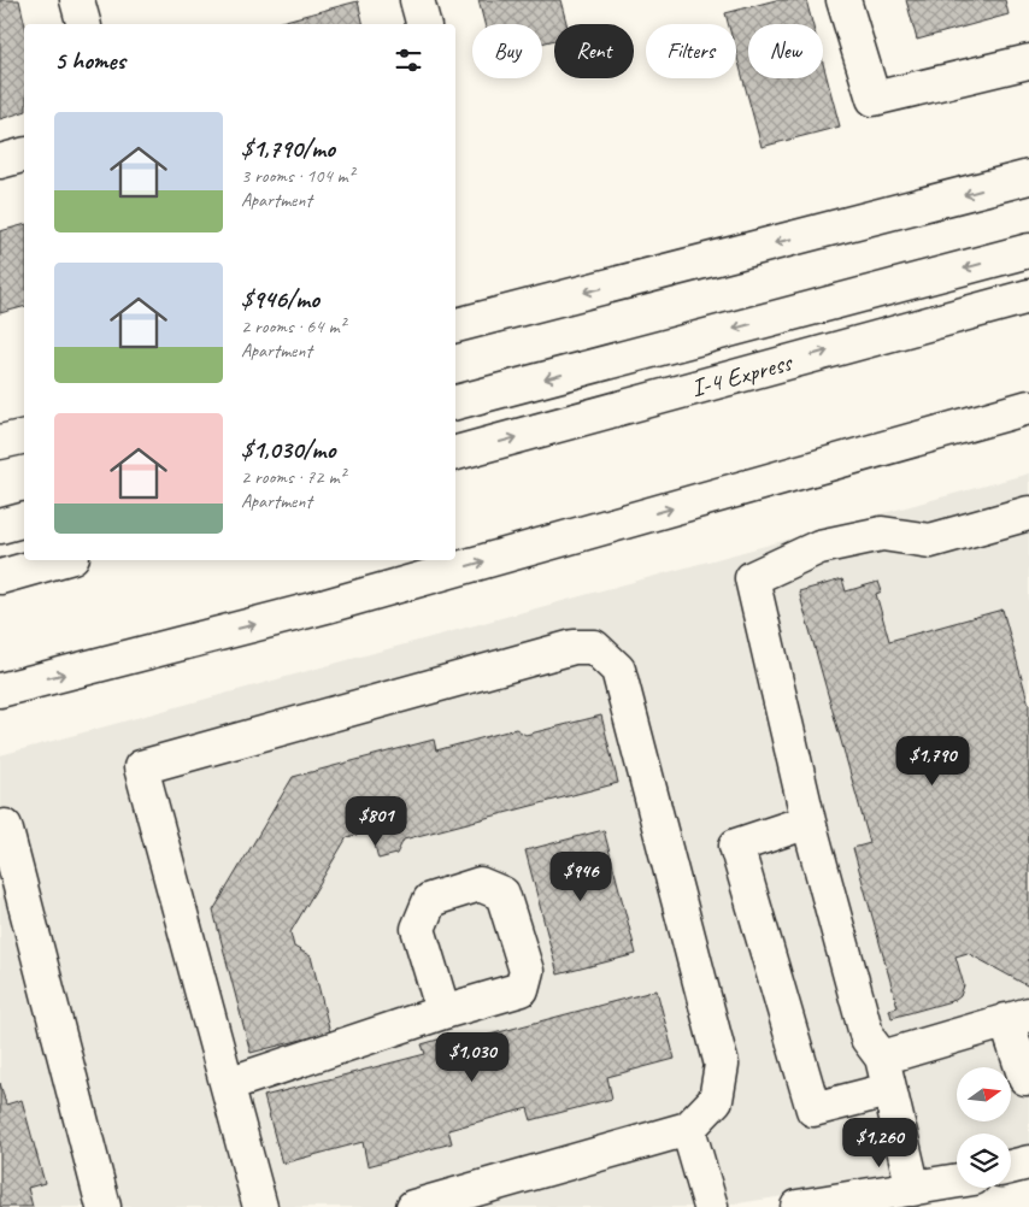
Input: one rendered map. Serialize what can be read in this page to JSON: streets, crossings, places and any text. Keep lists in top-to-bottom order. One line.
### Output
{"streets":{"main road":["I-4 Express"]},"north":"right","page":{"chip":["Buy","Rent","Filters","New"],"heading":"5 homes","list":[{"name":"$1,790/mo","note":"3 rooms · 104 m² · Apartment"},{"name":"$946/mo","note":"2 rooms · 64 m² · Apartment"},{"name":"$1,030/mo","note":"2 rooms · 72 m² · Apartment"}],"price":["$1,790","$801","$946","$1,030","$1,260"]}}
